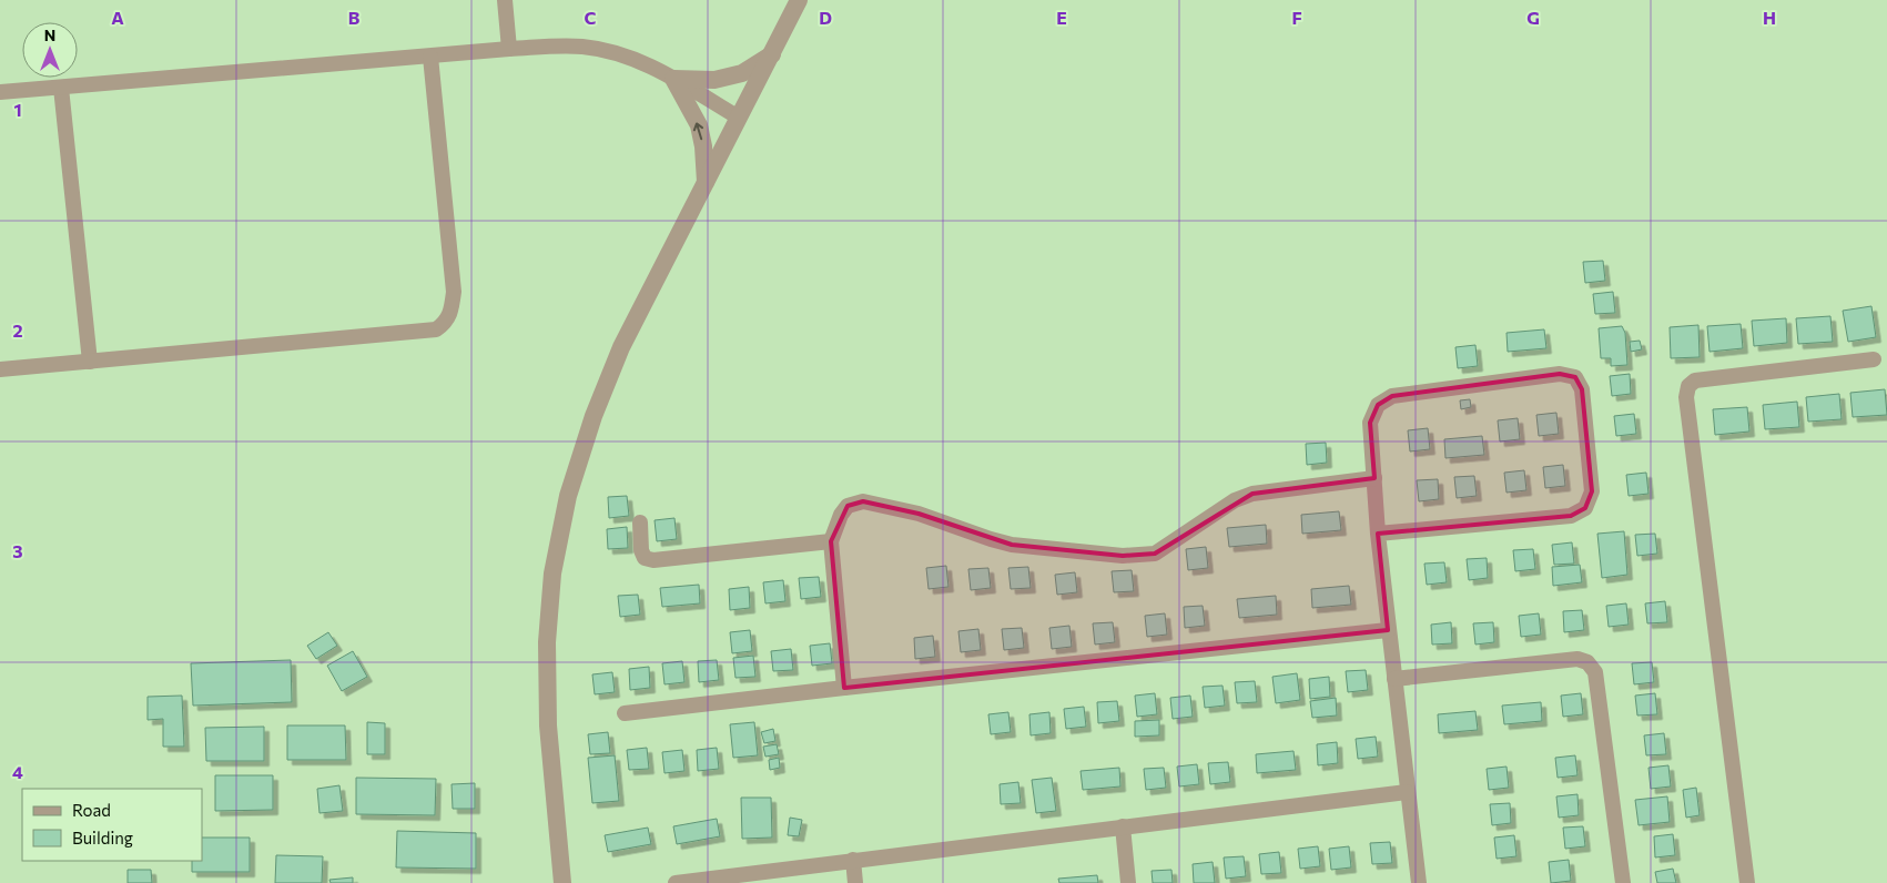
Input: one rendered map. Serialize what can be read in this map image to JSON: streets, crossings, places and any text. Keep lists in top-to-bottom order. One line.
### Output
{"legend":["Road","Building"],"north":"top","grid":{"columns":["A","B","C","D","E","F","G","H"],"rows":["1","2","3","4"]}}
